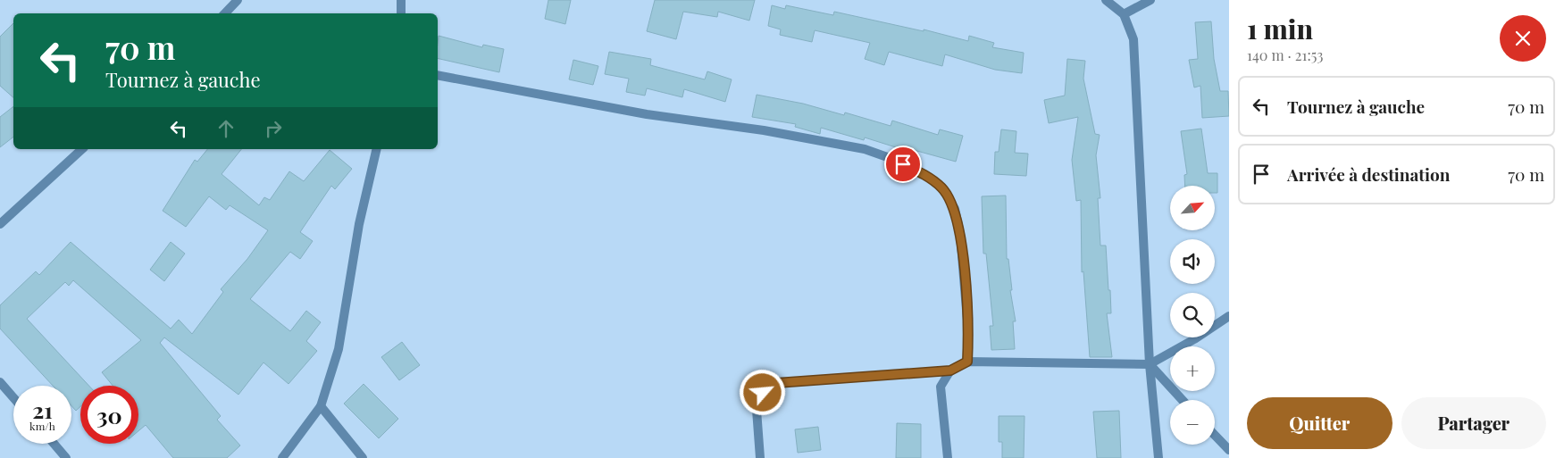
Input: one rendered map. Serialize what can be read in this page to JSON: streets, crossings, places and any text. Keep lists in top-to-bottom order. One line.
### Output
{"north":"top right","page":{"heading":["1 min","140 m · 21:53"],"turn":["70 m","Tournez à gauche"],"list":[{"name":"Tournez à gauche","value":"70 m"},{"name":"Arrivée à destination","value":"70 m"}],"map_buttons":["+","−"],"speed":"21 km/h","limit":"30","buttons":["Quitter","Partager"]}}
